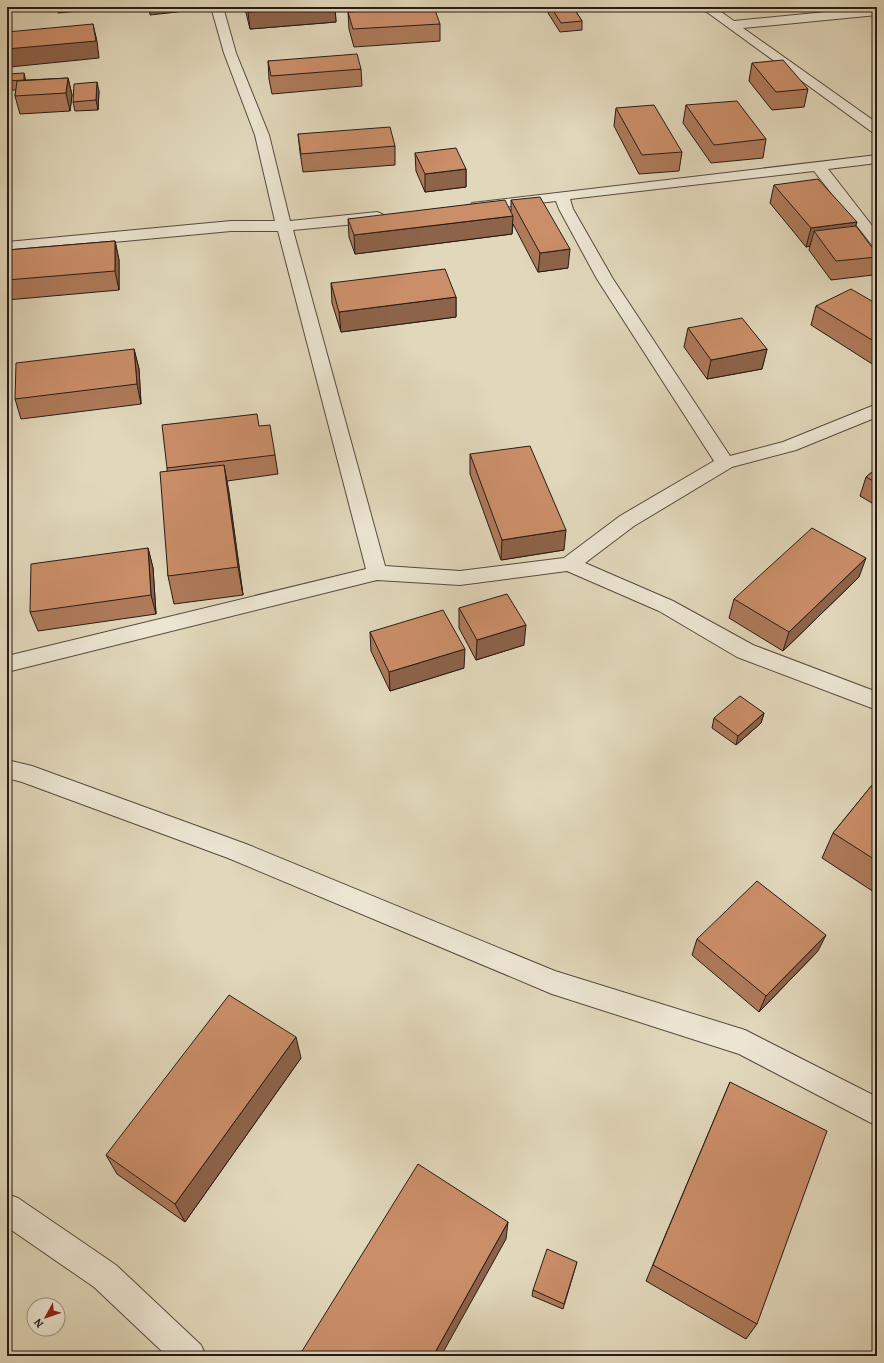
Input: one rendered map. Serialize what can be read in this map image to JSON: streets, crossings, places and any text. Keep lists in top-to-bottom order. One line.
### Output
{"north":"bottom left"}
